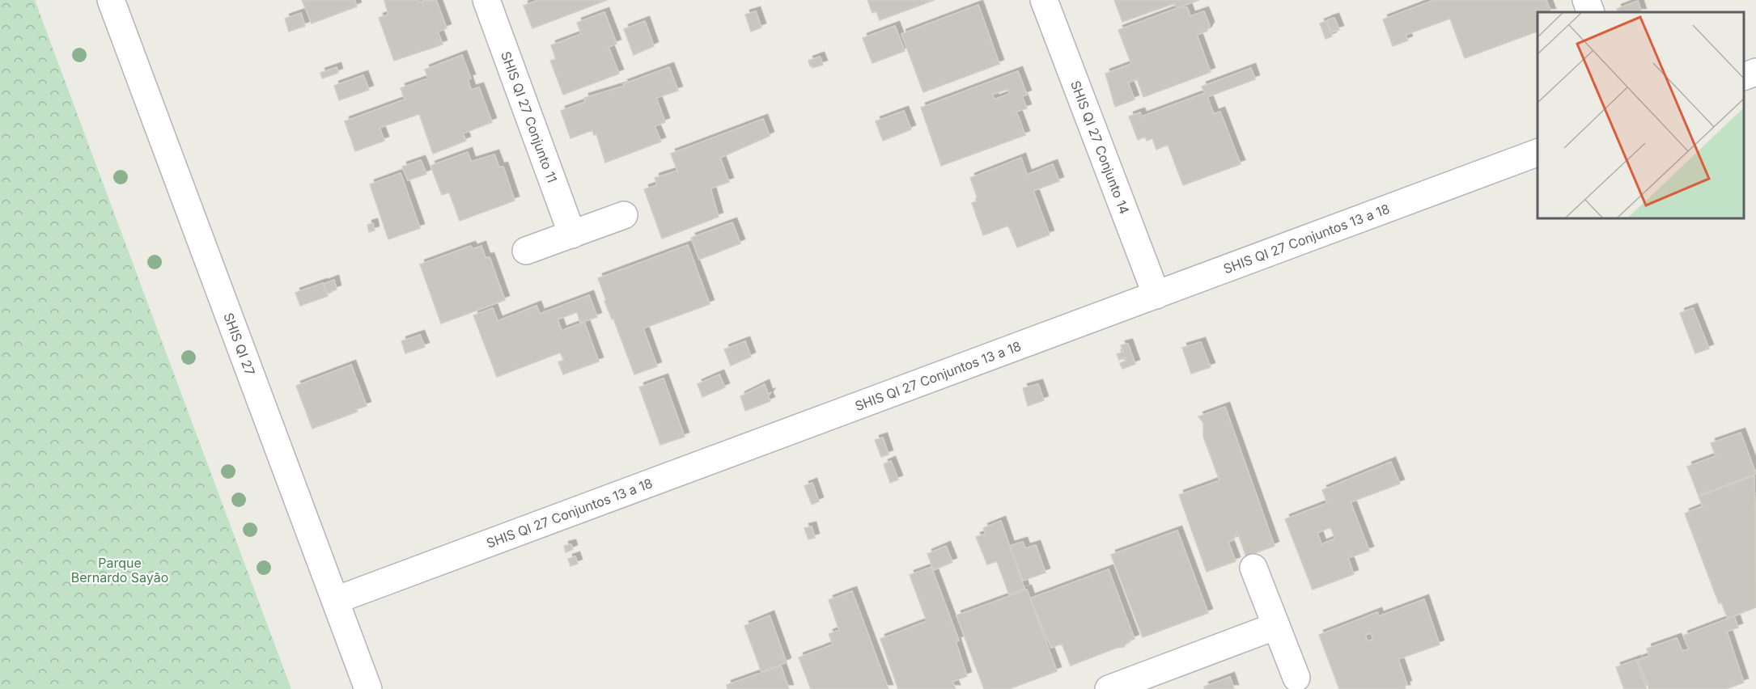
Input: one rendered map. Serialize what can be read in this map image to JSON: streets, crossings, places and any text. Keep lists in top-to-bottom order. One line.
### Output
{"streets":{"street":["SHIS QI 27 Conjunto 11","SHIS QI 27 Conjunto 14","SHIS QI 27 Conjuntos 13 a 18","SHIS QI 27"]},"crossings":[["SHIS QI 27 Conjunto 14","SHIS QI 27 Conjuntos 13 a 18"],["SHIS QI 27 Conjuntos 13 a 18","SHIS QI 27"]],"parks":["Parque Bernardo Sayão"]}
